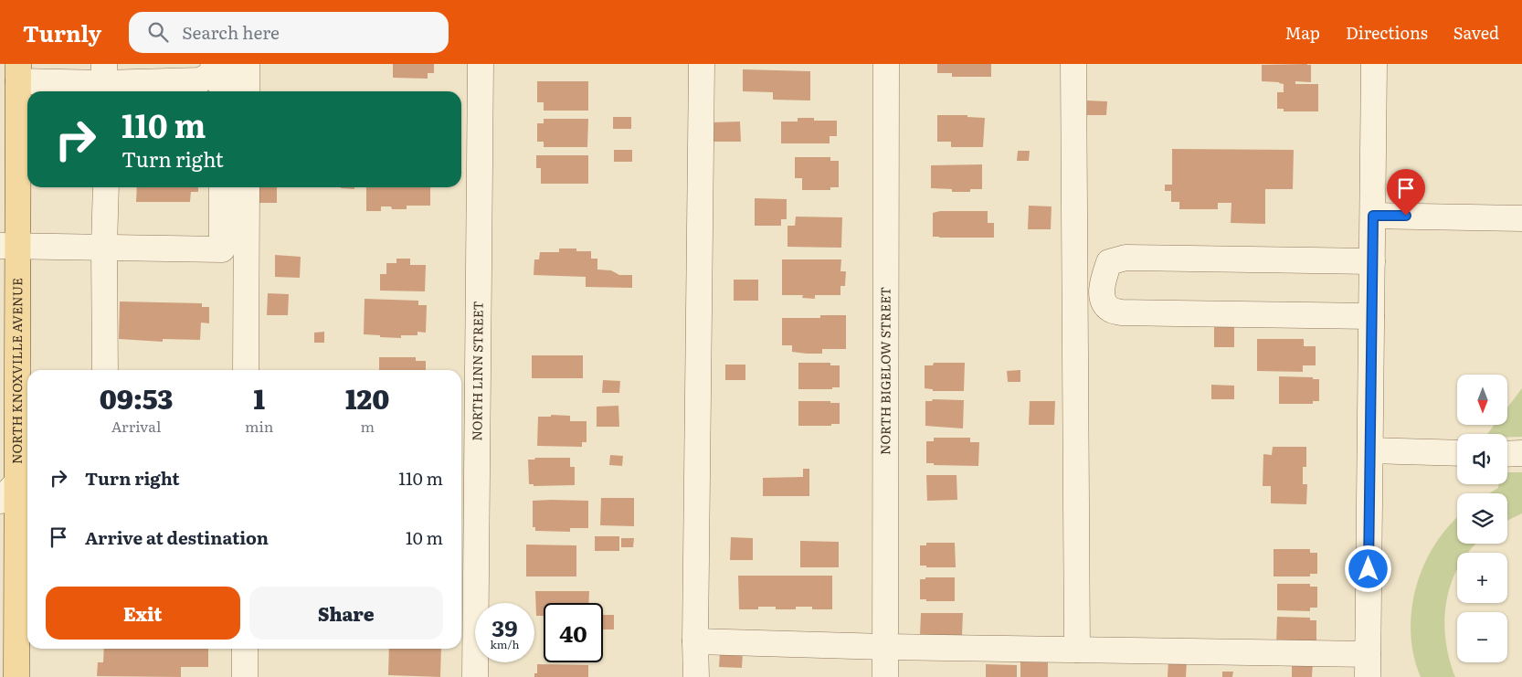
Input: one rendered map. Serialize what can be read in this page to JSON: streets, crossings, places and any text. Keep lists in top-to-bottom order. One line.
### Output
{"streets":{"main road":["NORTH KNOXVILLE AVENUE"],"street":["NORTH BIGELOW STREET","NORTH LINN STREET"]},"north":"bottom","page":{"header":"Turnly","search":"Search here","nav":["Map","Directions","Saved"],"turn":["110 m","Turn right"],"eta":["09:53","Arrival","1","min","120","m"],"map_buttons":["+","−"],"list":[{"name":"Turn right","value":"110 m"},{"name":"Arrive at destination","value":"10 m"}],"buttons":["Exit","Share"],"speed":"39 km/h","limit":"40"}}
